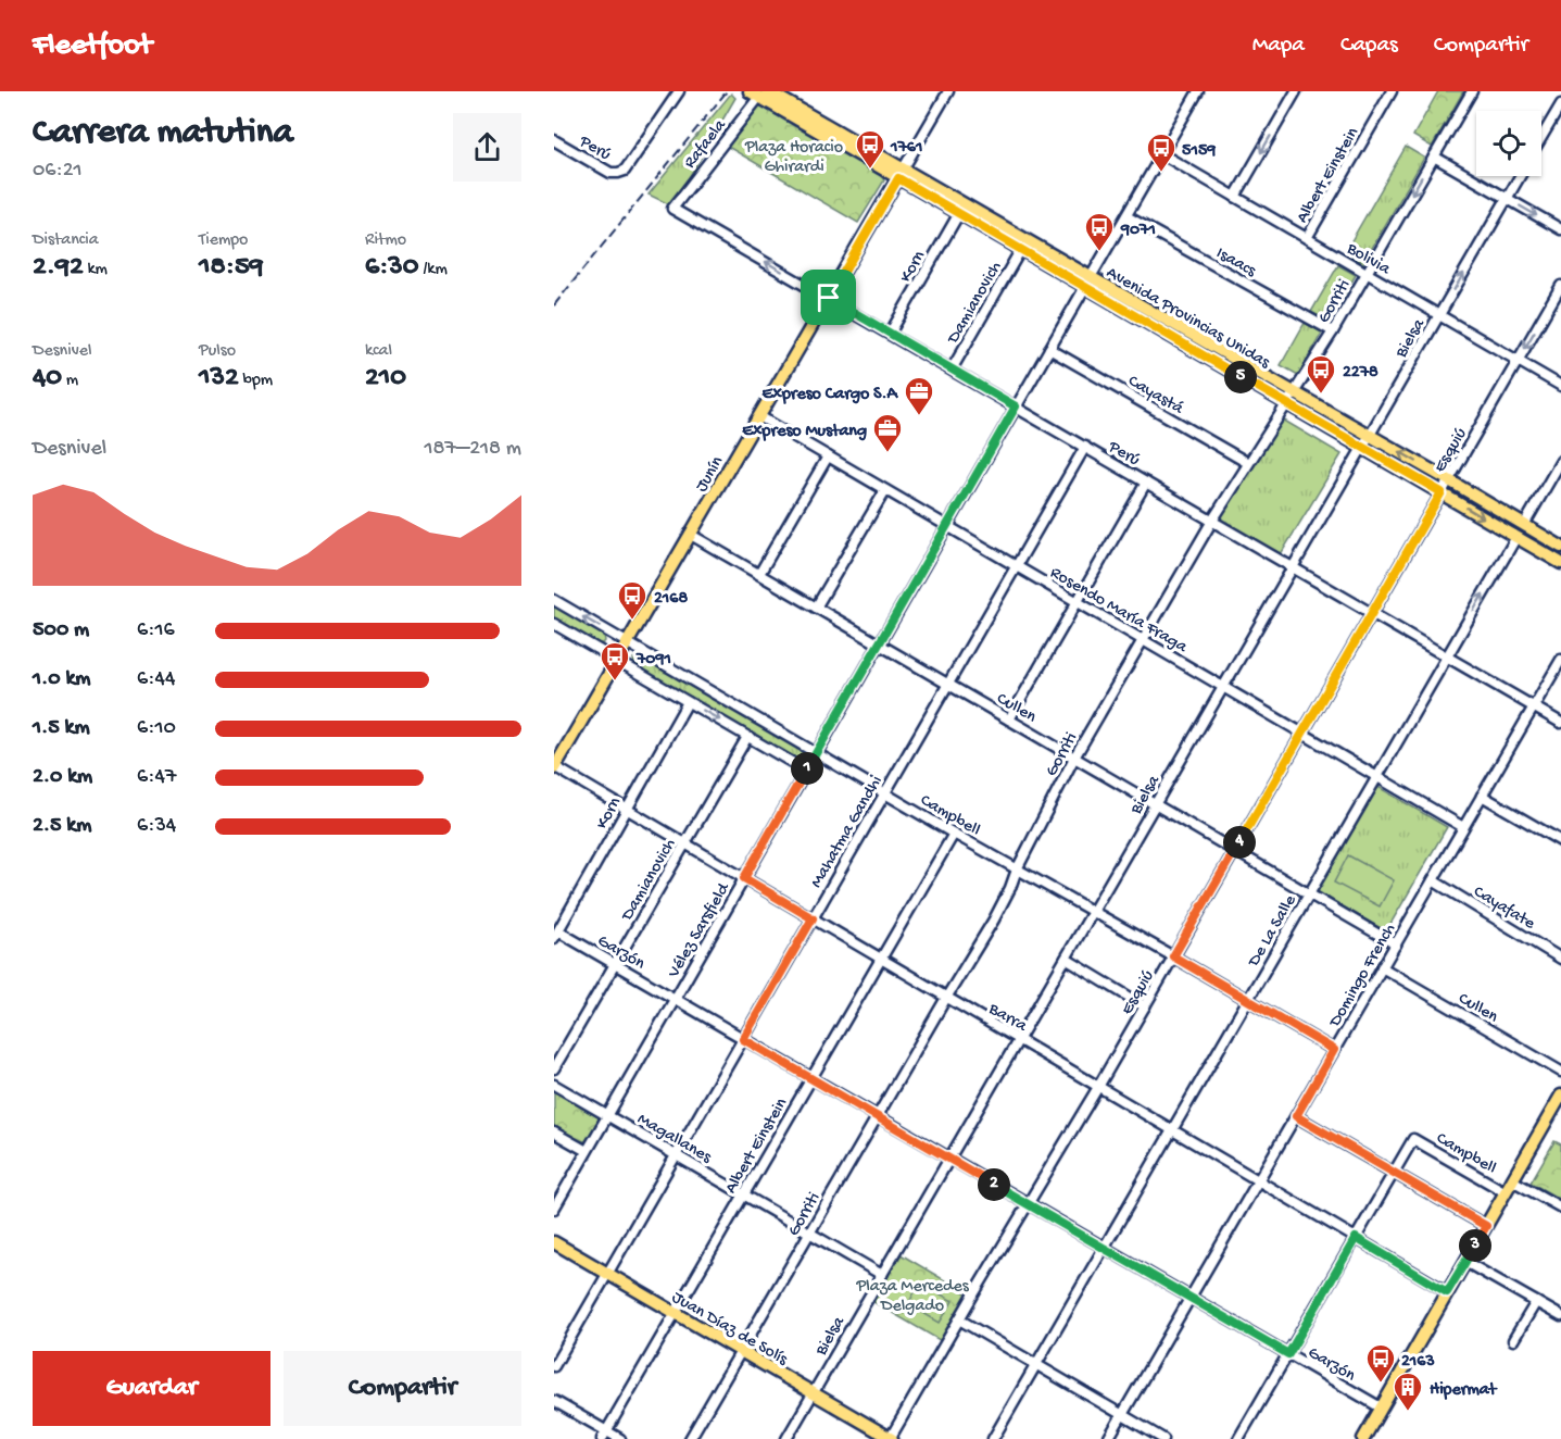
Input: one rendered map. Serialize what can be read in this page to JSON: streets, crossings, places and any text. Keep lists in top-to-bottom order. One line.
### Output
{"streets":{"main road":["Avenida Provincias Unidas","Junín","Juan Díaz de Solís"],"street":["Rafaela","Perú","Albert Einstein","Bolivia","Isaacs","Korn","Gorriti","Damianovich","Bielsa","Cayastá","Esquiú","Rosendo María Fraga","Cullen","Campbell","Mahatma Gandhi","Cayafate","Vélez Sarsfield","De La Salle","Garzón","Domingo French","Barra","Magallanes"]},"crossings":[["Rafaela","Perú"],["Rafaela","Avenida Provincias Unidas"],["Perú","Korn"],["Perú","Gorriti"],["Perú","Damianovich"],["Perú","Bielsa"],["Perú","Esquiú"],["Perú","Junín"],["Perú","Mahatma Gandhi"],["Perú","Vélez Sarsfield"],["Perú","De La Salle"],["Perú","Domingo French"],["Albert Einstein","Bolivia"],["Albert Einstein","Campbell"],["Albert Einstein","Garzón"],["Albert Einstein","Barra"],["Albert Einstein","Magallanes"],["Albert Einstein","Juan Díaz de Solís"],["Bolivia","Gorriti"],["Bolivia","Bielsa"],["Bolivia","Esquiú"],["Bolivia","Vélez Sarsfield"],["Isaacs","Gorriti"],["Isaacs","Vélez Sarsfield"],["Korn","Avenida Provincias Unidas"],["Korn","Garzón"],["Korn","Barra"],["Gorriti","Avenida Provincias Unidas"],["Gorriti","Cayastá"],["Gorriti","Rosendo María Fraga"],["Gorriti","Cullen"],["Gorriti","Campbell"],["Gorriti","Garzón"],["Gorriti","Barra"],["Gorriti","Magallanes"],["Gorriti","Juan Díaz de Solís"],["Damianovich","Avenida Provincias Unidas"],["Damianovich","Garzón"],["Damianovich","Barra"],["Avenida Provincias Unidas","Bielsa"],["Avenida Provincias Unidas","Esquiú"],["Avenida Provincias Unidas","Junín"],["Avenida Provincias Unidas","Vélez Sarsfield"],["Avenida Provincias Unidas","De La Salle"],["Bielsa","Rosendo María Fraga"],["Bielsa","Cullen"],["Bielsa","Campbell"],["Bielsa","Garzón"],["Bielsa","Barra"],["Bielsa","Magallanes"],["Bielsa","Juan Díaz de Solís"],["Cayastá","Vélez Sarsfield"],["Esquiú","Rosendo María Fraga"],["Esquiú","Cullen"],["Esquiú","Campbell"],["Esquiú","Garzón"],["Esquiú","Barra"],["Esquiú","Juan Díaz de Solís"],["Junín","Rosendo María Fraga"],["Junín","Cullen"],["Junín","Campbell"],["Junín","Barra"],["Rosendo María Fraga","Mahatma Gandhi"],["Rosendo María Fraga","Vélez Sarsfield"],["Rosendo María Fraga","De La Salle"],["Rosendo María Fraga","Domingo French"],["Cullen","Mahatma Gandhi"],["Cullen","Vélez Sarsfield"],["Cullen","De La Salle"],["Cullen","Domingo French"],["Campbell","Mahatma Gandhi"],["Campbell","Vélez Sarsfield"],["Campbell","De La Salle"],["Campbell","Domingo French"],["Mahatma Gandhi","Garzón"],["Mahatma Gandhi","Barra"],["Mahatma Gandhi","Magallanes"],["Mahatma Gandhi","Juan Díaz de Solís"],["Cayafate","Domingo French"],["Vélez Sarsfield","Garzón"],["Vélez Sarsfield","Barra"],["Vélez Sarsfield","Magallanes"],["De La Salle","Garzón"],["De La Salle","Barra"],["Garzón","Domingo French"],["Domingo French","Barra"]],"parks":["Plaza Horacio Ghirardi","Plaza Mercedes Delgado"],"places":{"bus stop":["1761","5159","9071","2278","2168","7091","2163"],"office":["Expreso Cargo S.A","Expreso Mustang"],"building":["Hipermat"]},"page":{"header":"Fleetfoot","nav":["Mapa","Capas","Compartir"],"heading":["Carrera matutina","06:21"],"stats":[["Distancia","2.92 km"],["Tiempo","18:59"],["Ritmo","6:30 /km"],["Desnivel","40 m"],["Pulso","132 bpm"],["kcal","210"]],"pins":["5","1","4","2","3"],"chart":["Desnivel","187–218 m"],"list":[{"name":"500 m","note":"6:16"},{"name":"1.0 km","note":"6:44"},{"name":"1.5 km","note":"6:10"},{"name":"2.0 km","note":"6:47"},{"name":"2.5 km","note":"6:34"}],"buttons":["Guardar","Compartir"]}}
